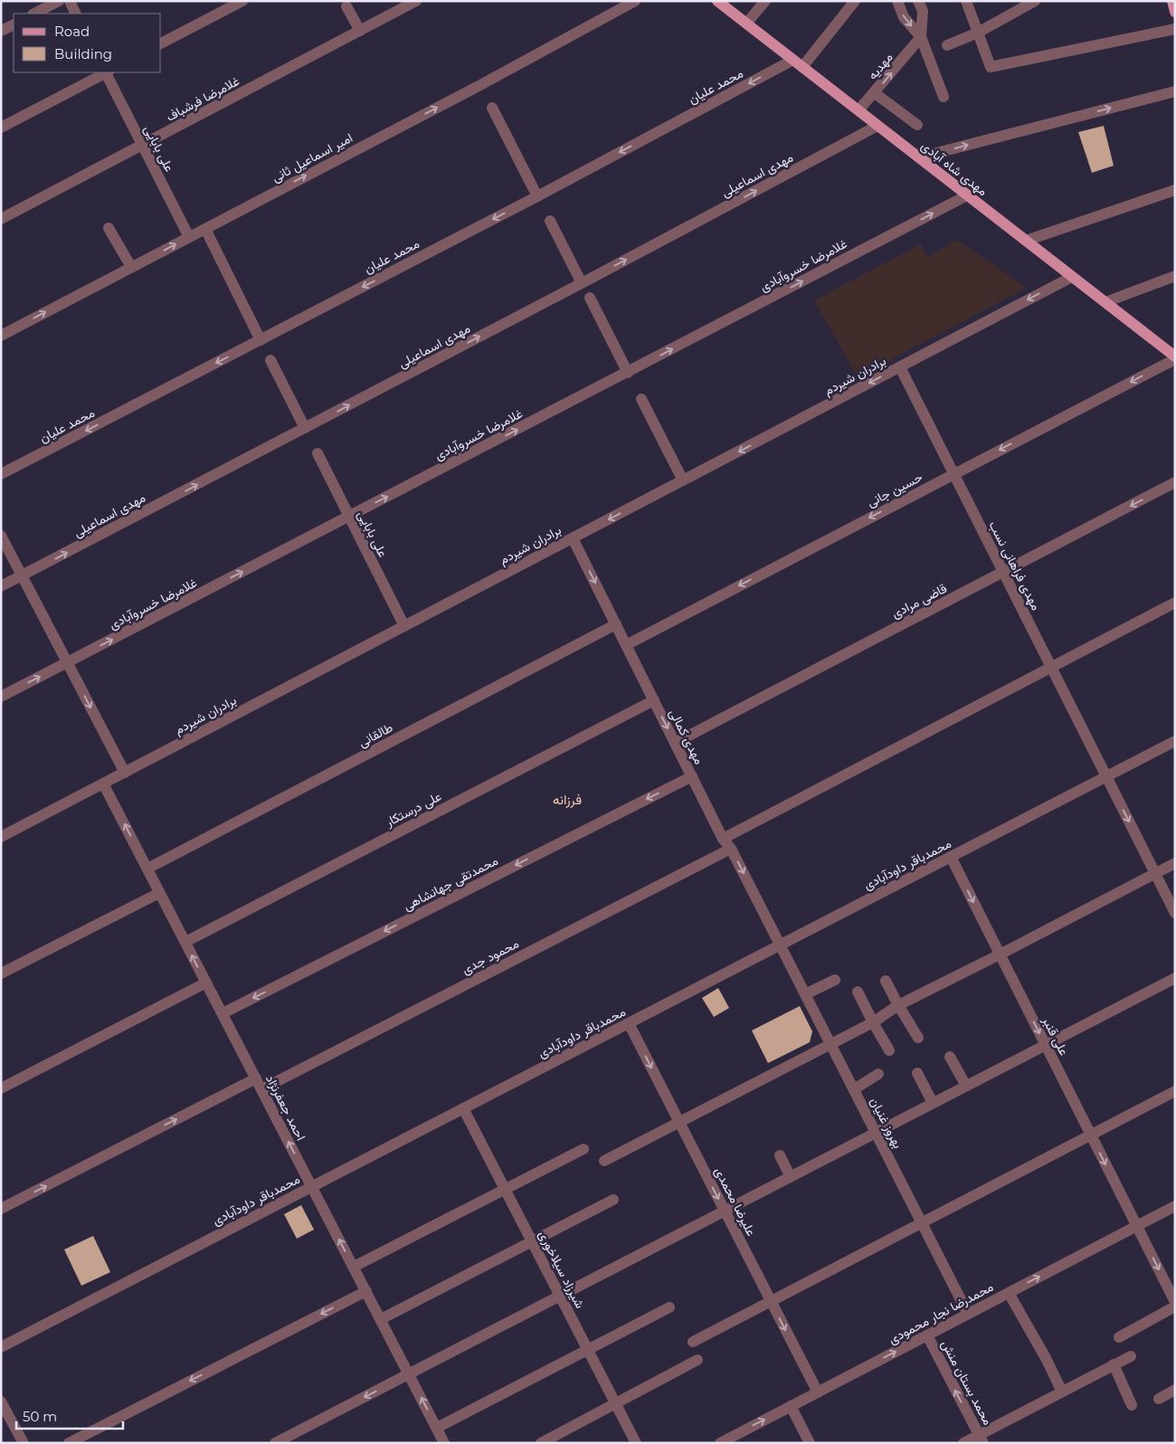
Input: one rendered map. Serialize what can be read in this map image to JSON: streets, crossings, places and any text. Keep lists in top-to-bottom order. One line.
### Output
{"streets":{"main road":["مهدی شاه آبادی"],"street":["مهدیه","محمد علیان","غلامرضا فرشباف","علی بابایی","امیر اسماعیل ثانی","مهدی اسماعیلی","غلامرضا خسروآبادی","برادران شیردم","حسین جانی","مهدی فراهانی نسب","قاضی مرادی","طالقانی","مهدی کمالی","علی درستکار","محمدباقر داودآبادی","محمدتقی جهانشاهی","محمود جدی","علی قنبر","احمد جعفرنژاد","بهروز غنیان","علیرضا محمدی","شیرزاد سیلاخوری","محمدرضا نجار محمودی","محمد بستان منش"]},"crossings":[["مهدیه","مهدی شاه آبادی"],["محمد علیان","مهدی شاه آبادی"],["غلامرضا فرشباف","علی بابایی"],["علی بابایی","امیر اسماعیل ثانی"],["علی بابایی","غلامرضا خسروآبادی"],["علی بابایی","برادران شیردم"],["مهدی شاه آبادی","مهدی اسماعیلی"],["مهدی شاه آبادی","غلامرضا خسروآبادی"],["مهدی شاه آبادی","برادران شیردم"],["مهدی شاه آبادی","حسین جانی"],["برادران شیردم","مهدی فراهانی نسب"],["برادران شیردم","مهدی کمالی"],["برادران شیردم","احمد جعفرنژاد"],["حسین جانی","مهدی فراهانی نسب"],["حسین جانی","مهدی کمالی"],["مهدی فراهانی نسب","قاضی مرادی"],["مهدی فراهانی نسب","محمدباقر داودآبادی"],["قاضی مرادی","مهدی کمالی"],["طالقانی","مهدی کمالی"],["طالقانی","احمد جعفرنژاد"],["مهدی کمالی","علی درستکار"],["مهدی کمالی","محمدباقر داودآبادی"],["مهدی کمالی","محمدتقی جهانشاهی"],["مهدی کمالی","محمود جدی"],["مهدی کمالی","بهروز غنیان"],["علی درستکار","احمد جعفرنژاد"],["محمدباقر داودآبادی","علی قنبر"],["محمدباقر داودآبادی","احمد جعفرنژاد"],["محمدباقر داودآبادی","بهروز غنیان"],["محمدباقر داودآبادی","علیرضا محمدی"],["محمدباقر داودآبادی","شیرزاد سیلاخوری"],["محمدتقی جهانشاهی","احمد جعفرنژاد"],["محمود جدی","احمد جعفرنژاد"],["علی قنبر","محمدرضا نجار محمودی"],["بهروز غنیان","محمدرضا نجار محمودی"],["علیرضا محمدی","محمدرضا نجار محمودی"],["محمدرضا نجار محمودی","محمد بستان منش"]],"one_way":["محمد علیان","امیر اسماعیل ثانی","مهدی اسماعیلی","غلامرضا خسروآبادی","برادران شیردم","حسین جانی","مهدی کمالی","محمدتقی جهانشاهی","علی قنبر","احمد جعفرنژاد","علیرضا محمدی","محمدرضا نجار محمودی"],"districts":["فرزانه"],"legend":["Road","Building"],"scale_bar":"50 m"}
